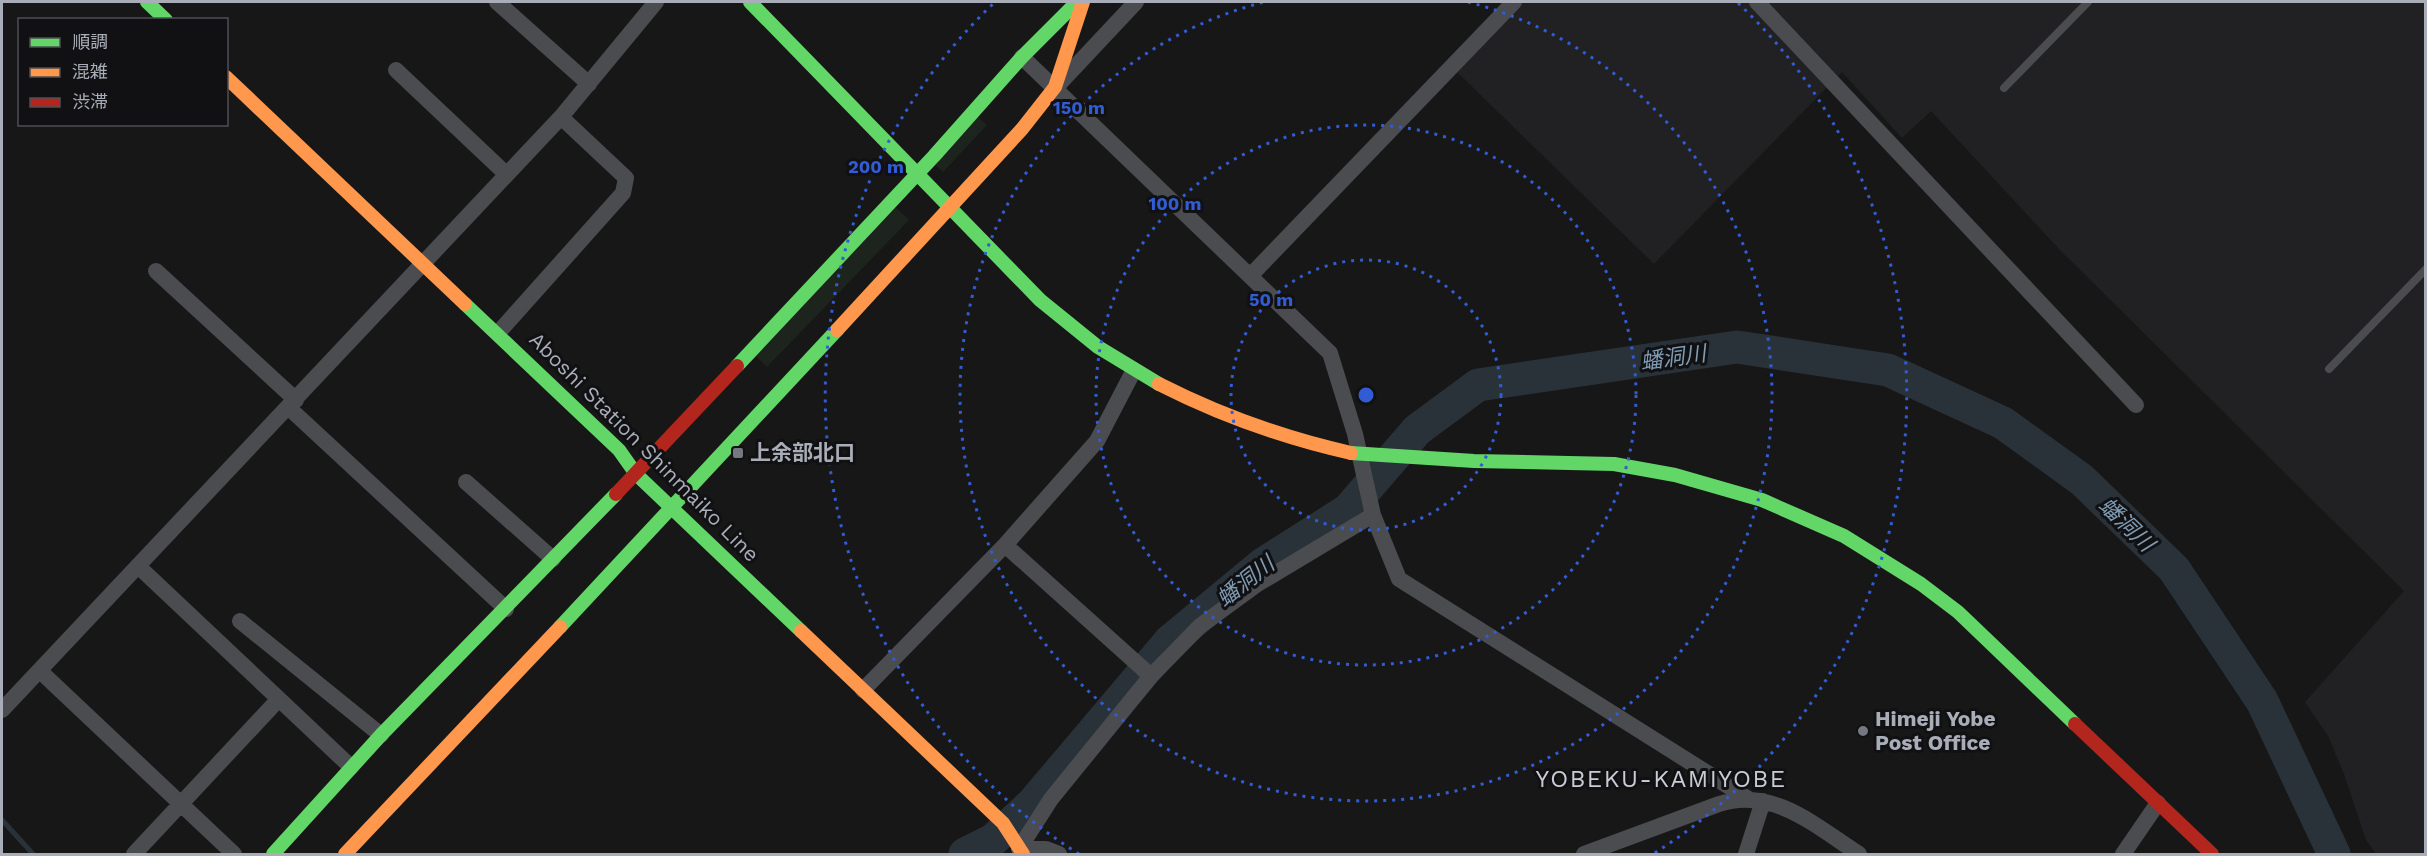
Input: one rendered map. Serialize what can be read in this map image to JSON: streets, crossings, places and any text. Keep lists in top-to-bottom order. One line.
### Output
{"streets":{"street":["Aboshi Station Shinmaiko Line"]},"districts":["YOBEKU-KAMIYOBE"],"water":["蟠洞川"],"places":{"transit":["上余部北口"],"other":["Himeji Yobe Post Office"]},"legend":["順調","混雑","渋滞"],"rings":["150 m","200 m","100 m","50 m"]}
